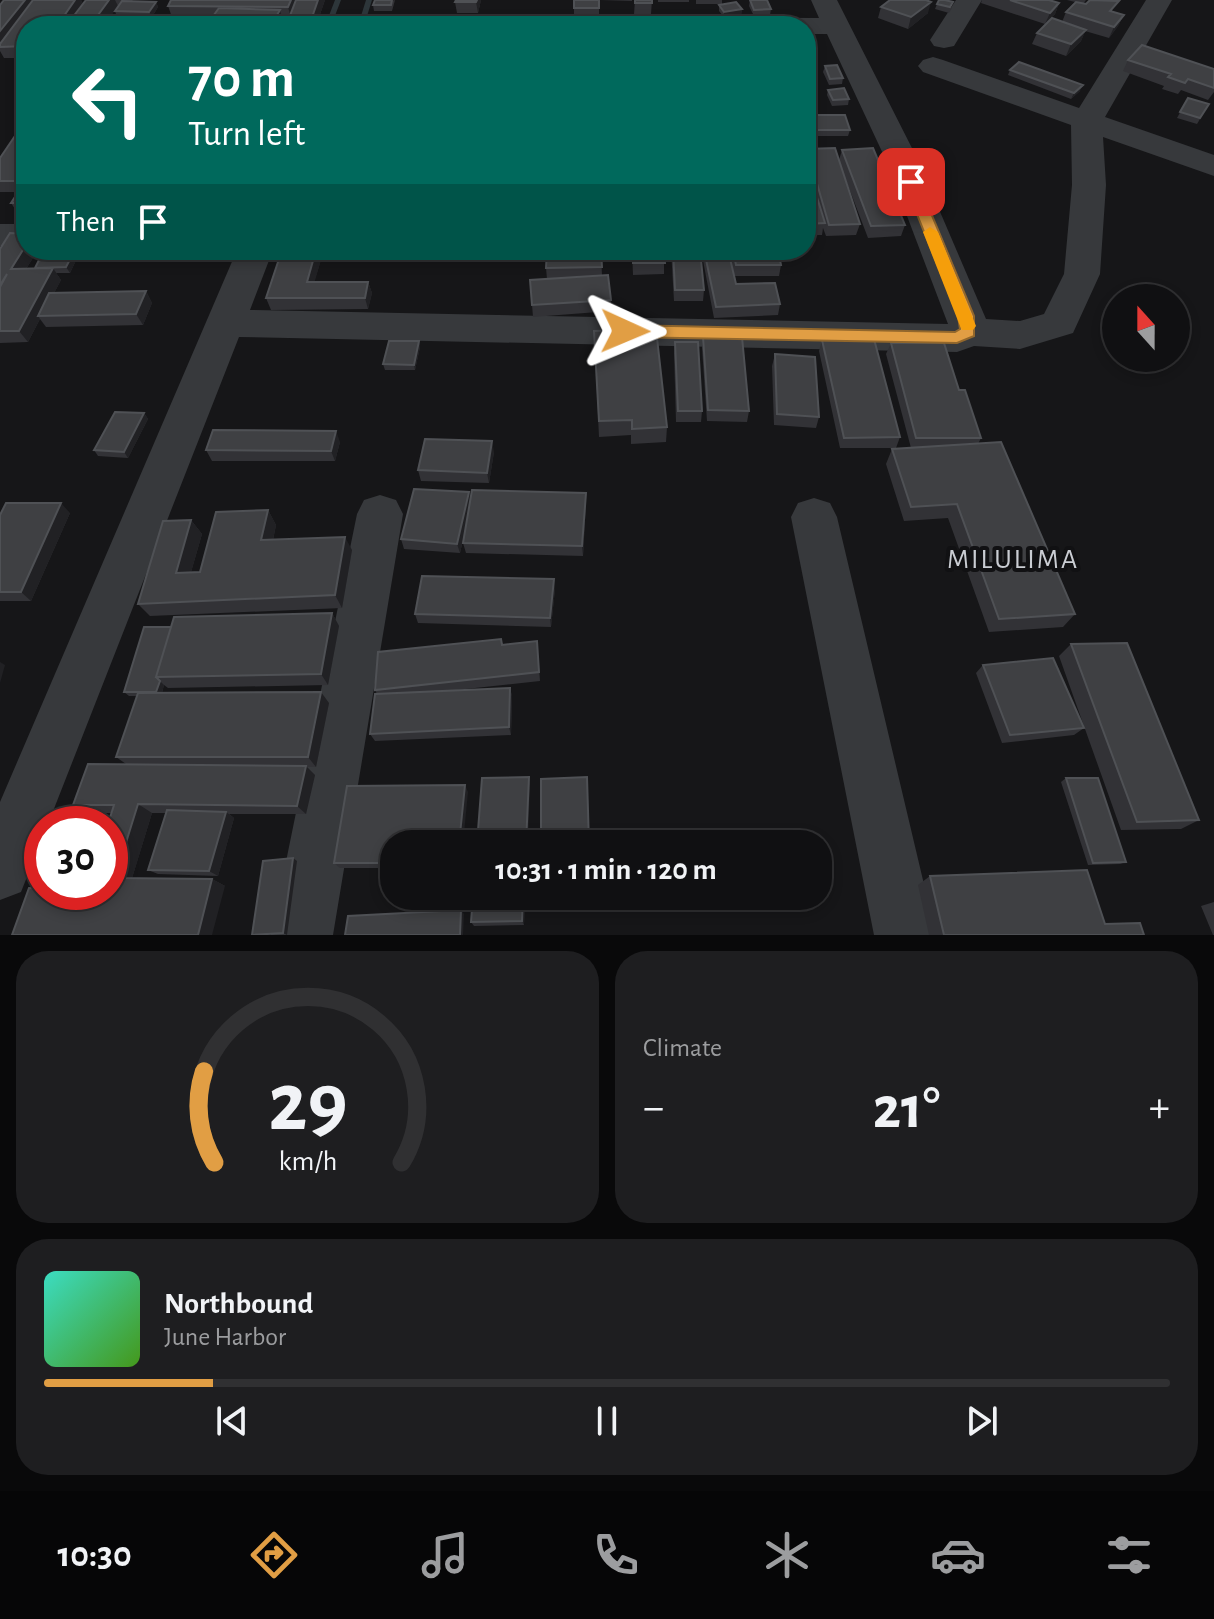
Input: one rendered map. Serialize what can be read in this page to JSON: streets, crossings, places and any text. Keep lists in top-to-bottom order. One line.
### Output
{"districts":["MILULIMA"],"north":"top","page":{"turn":["70 m","Turn left"],"then":"Then","limit":"30","trip":"10:31 · 1 min · 120 m","tile":"Climate","heat":["−","21°","+"],"song":["Northbound","June Harbor"],"tabs":"10:30","gauge":["29","km/h"]}}
